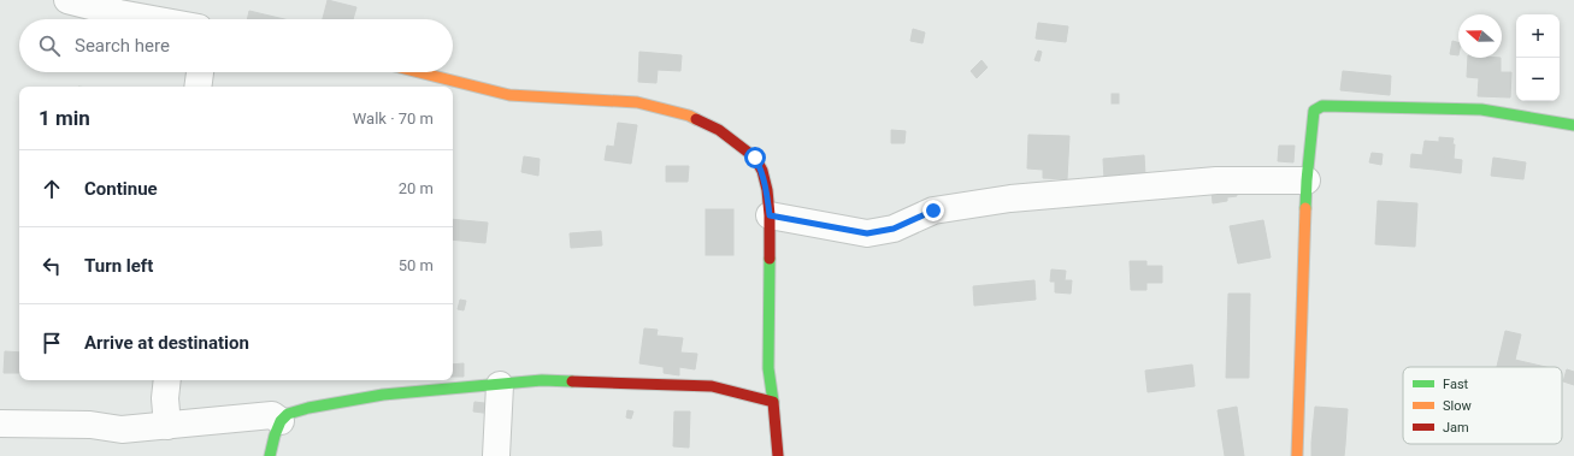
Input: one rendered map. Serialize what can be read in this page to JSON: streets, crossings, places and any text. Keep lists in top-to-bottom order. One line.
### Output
{"legend":["Fast","Slow","Jam"],"north":"left","page":{"map_buttons":["+","−"],"search":"Search here","heading":["1 min","Walk · 70 m"],"list":[["Continue","20 m"],["Turn left","50 m"],"Arrive at destination"]}}
